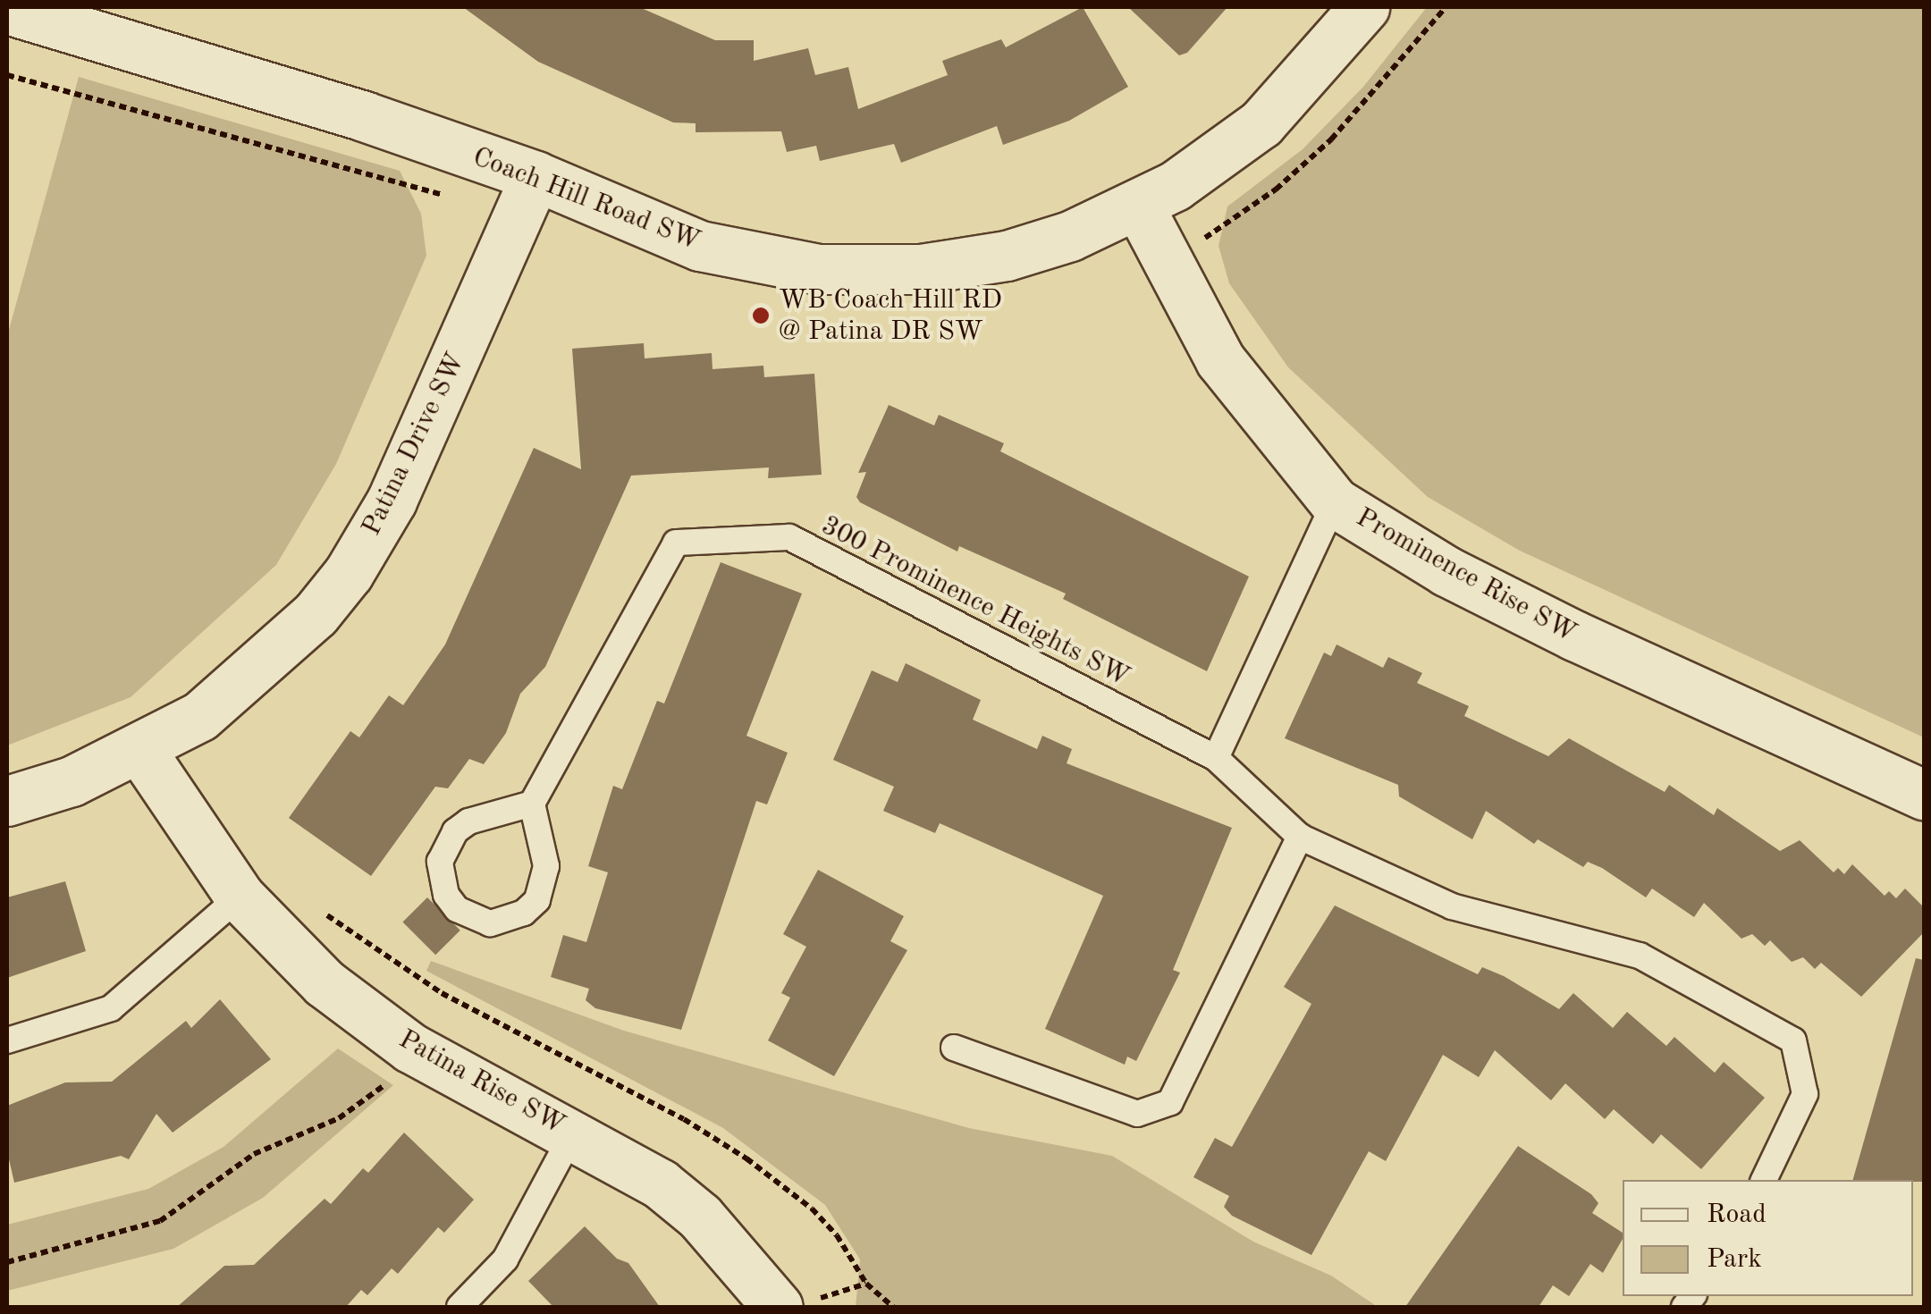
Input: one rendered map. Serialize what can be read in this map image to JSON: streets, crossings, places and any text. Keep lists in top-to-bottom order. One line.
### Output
{"streets":{"street":["Coach Hill Road SW","Patina Drive SW","Prominence Rise SW","Patina Rise SW"],"lane":["300 Prominence Heights SW"]},"crossings":[["Coach Hill Road SW","Patina Drive SW"],["Coach Hill Road SW","Prominence Rise SW"],["Patina Drive SW","Patina Rise SW"]],"places":["WB Coach Hill RD @ Patina DR SW"],"legend":["Road","Park"]}
